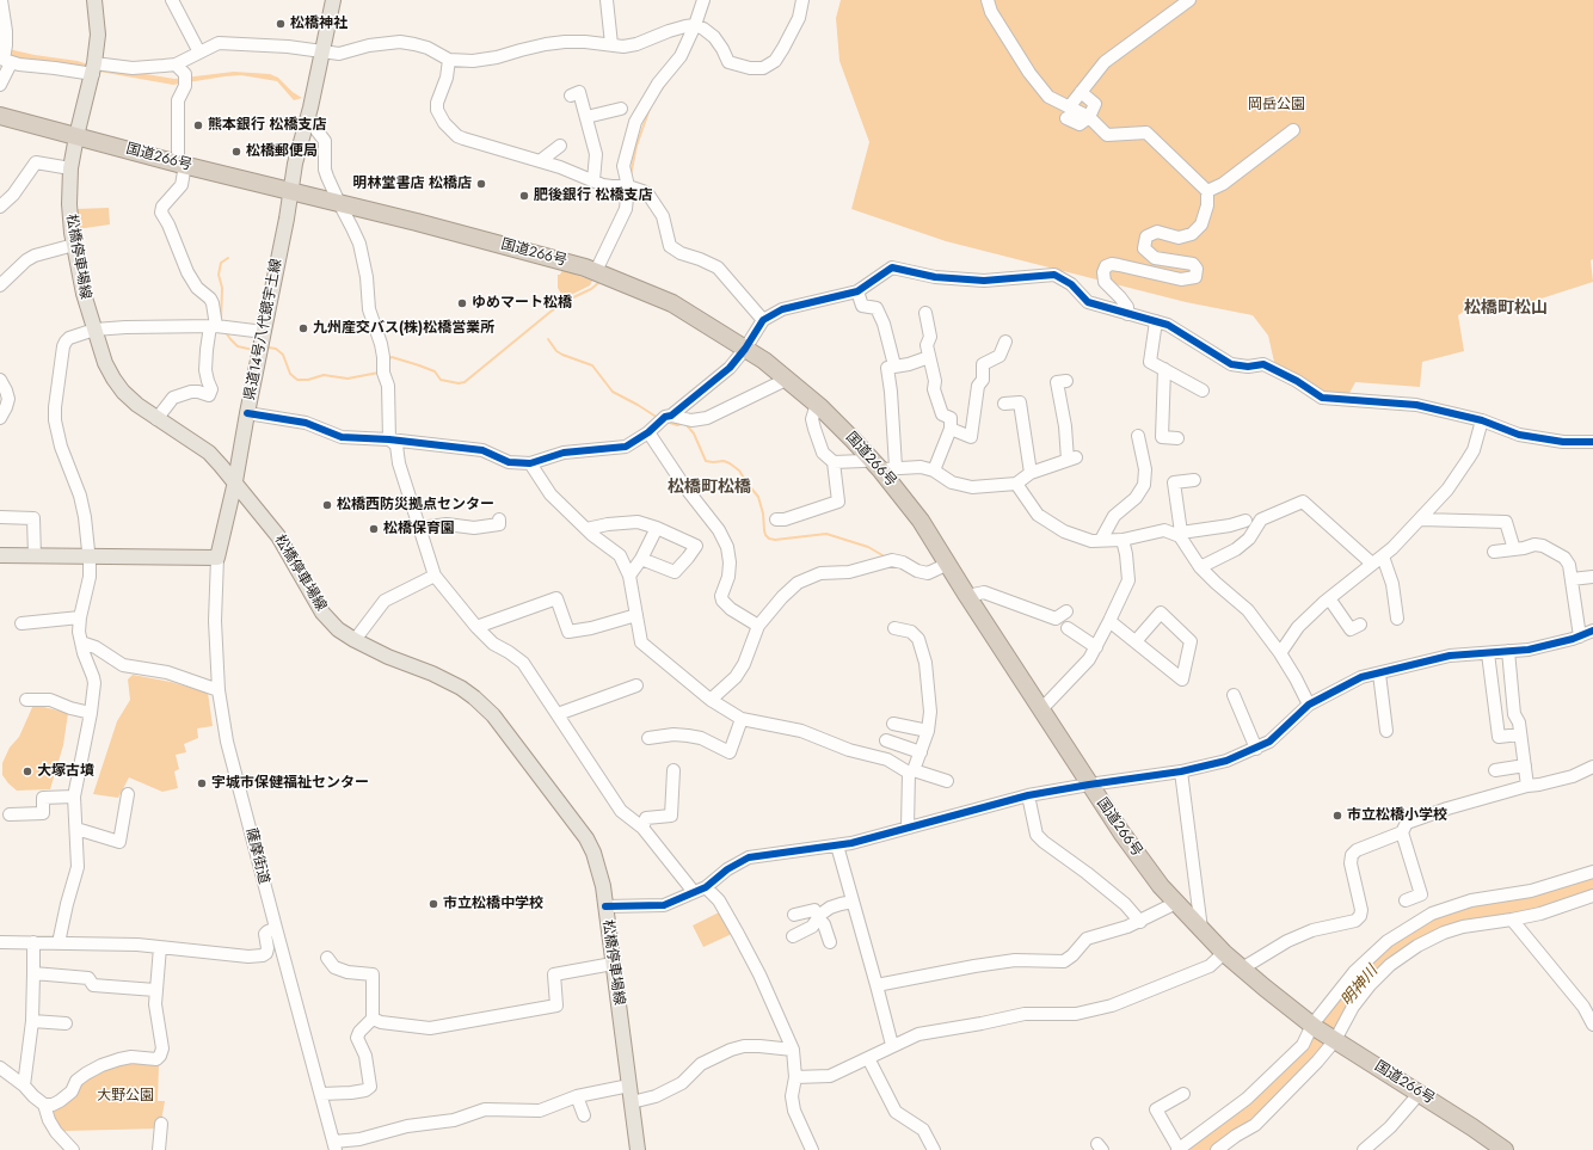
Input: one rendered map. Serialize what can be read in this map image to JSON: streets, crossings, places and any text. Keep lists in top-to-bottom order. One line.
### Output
{"streets":{"highway":["国道266号"],"main road":["松橋停車場線","県道14号八代鏡宇土線"],"street":["薩摩街道"]},"crossings":[["国道266号","松橋停車場線"],["国道266号","県道14号八代鏡宇土線"],["松橋停車場線","県道14号八代鏡宇土線"],["県道14号八代鏡宇土線","薩摩街道"]],"districts":["松橋町松山","松橋町松橋"],"water":["明神川"],"parks":["岡岳公園","大野公園"],"places":["松橋神社","熊本銀行 松橋支店","松橋郵便局","明林堂書店 松橋店","肥後銀行 松橋支店","ゆめマート松橋","九州産交バス(株)松橋営業所","松橋西防災拠点センター","松橋保育園","大塚古墳","宇城市保健福祉センター","市立松橋小学校","市立松橋中学校"]}
